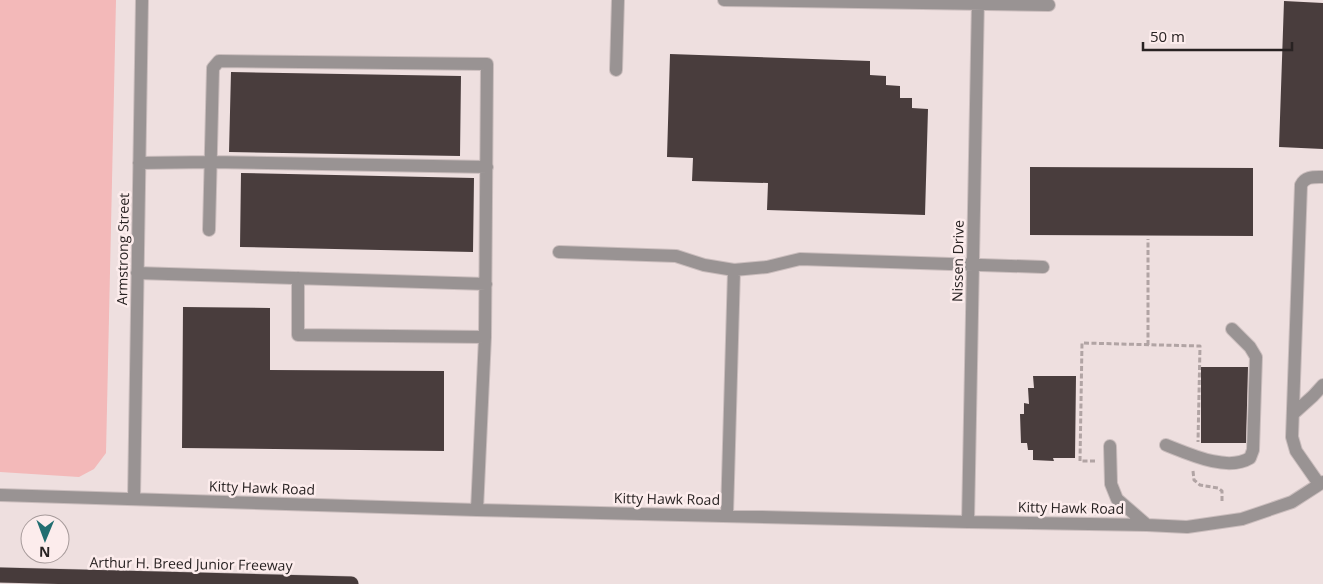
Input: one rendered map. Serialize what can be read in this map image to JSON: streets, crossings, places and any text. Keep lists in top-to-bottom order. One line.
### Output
{"streets":{"highway":["Arthur H. Breed Junior Freeway"],"street":["Armstrong Street","Nissen Drive","Kitty Hawk Road"]},"crossings":[["Armstrong Street","Kitty Hawk Road"],["Nissen Drive","Kitty Hawk Road"]],"scale_bar":"50 m","north":"bottom"}
